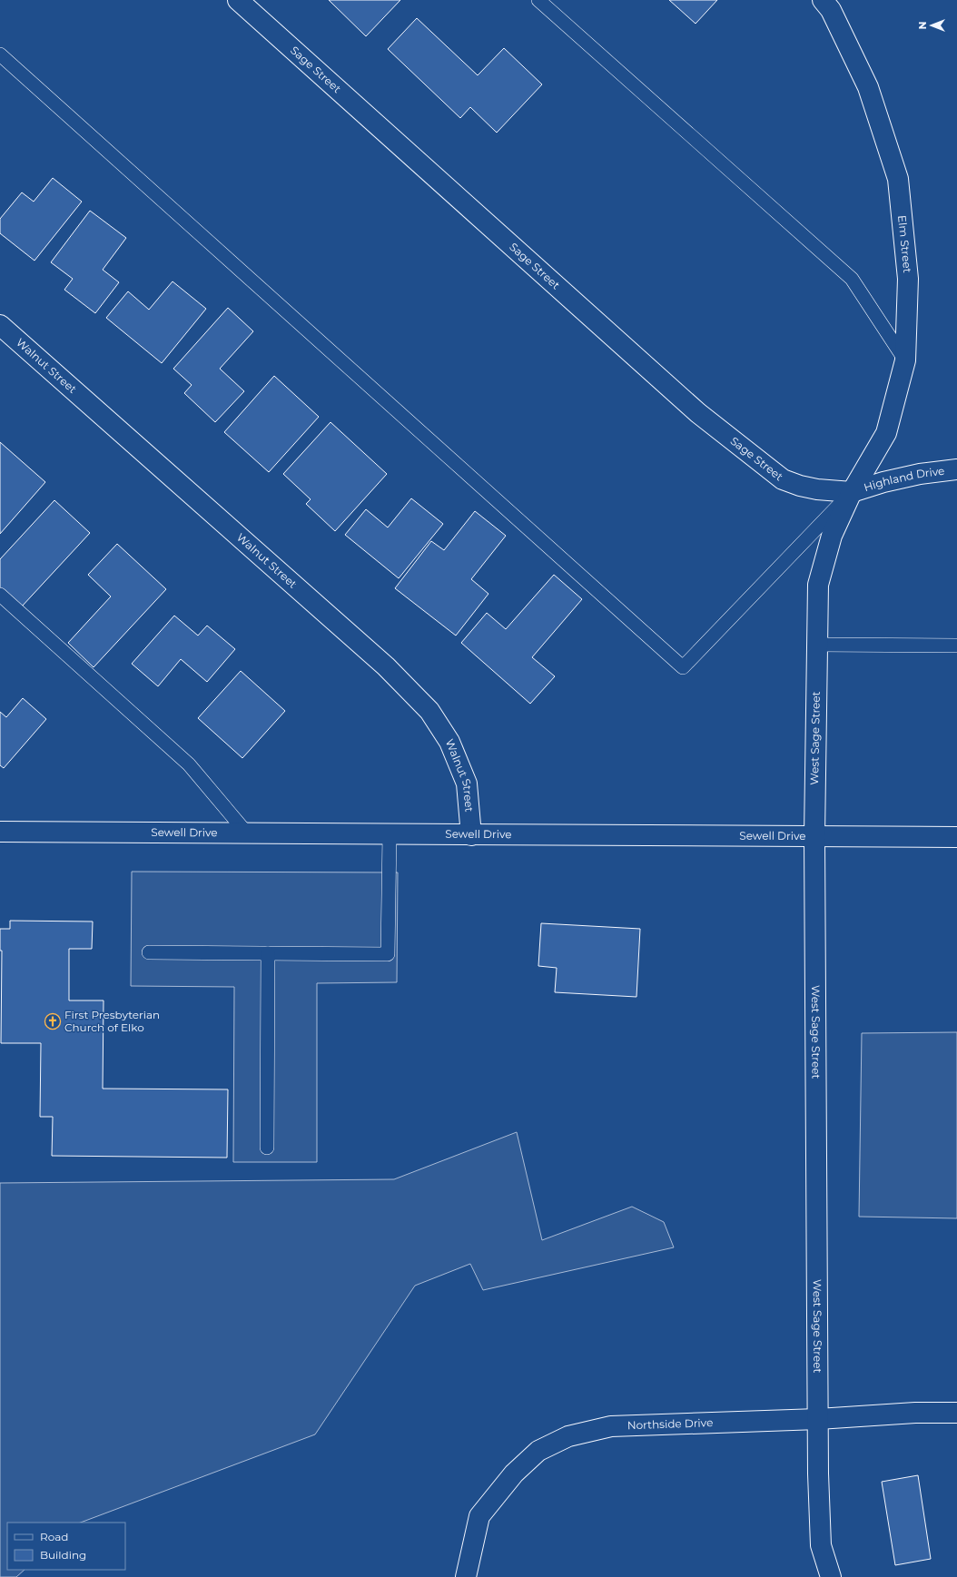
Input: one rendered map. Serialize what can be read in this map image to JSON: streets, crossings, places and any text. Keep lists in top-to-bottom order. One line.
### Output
{"streets":{"street":["Sage Street","Elm Street","Walnut Street","Highland Drive","West Sage Street","Sewell Drive","Northside Drive"]},"crossings":[["Sage Street","Elm Street"],["Sage Street","Highland Drive"],["Sage Street","West Sage Street"],["Elm Street","Highland Drive"],["Elm Street","West Sage Street"],["Walnut Street","Sewell Drive"],["Highland Drive","West Sage Street"],["West Sage Street","Sewell Drive"],["West Sage Street","Northside Drive"]],"places":{"church":["First Presbyterian Church of Elko"]},"legend":["Road","Building"],"north":"left"}
